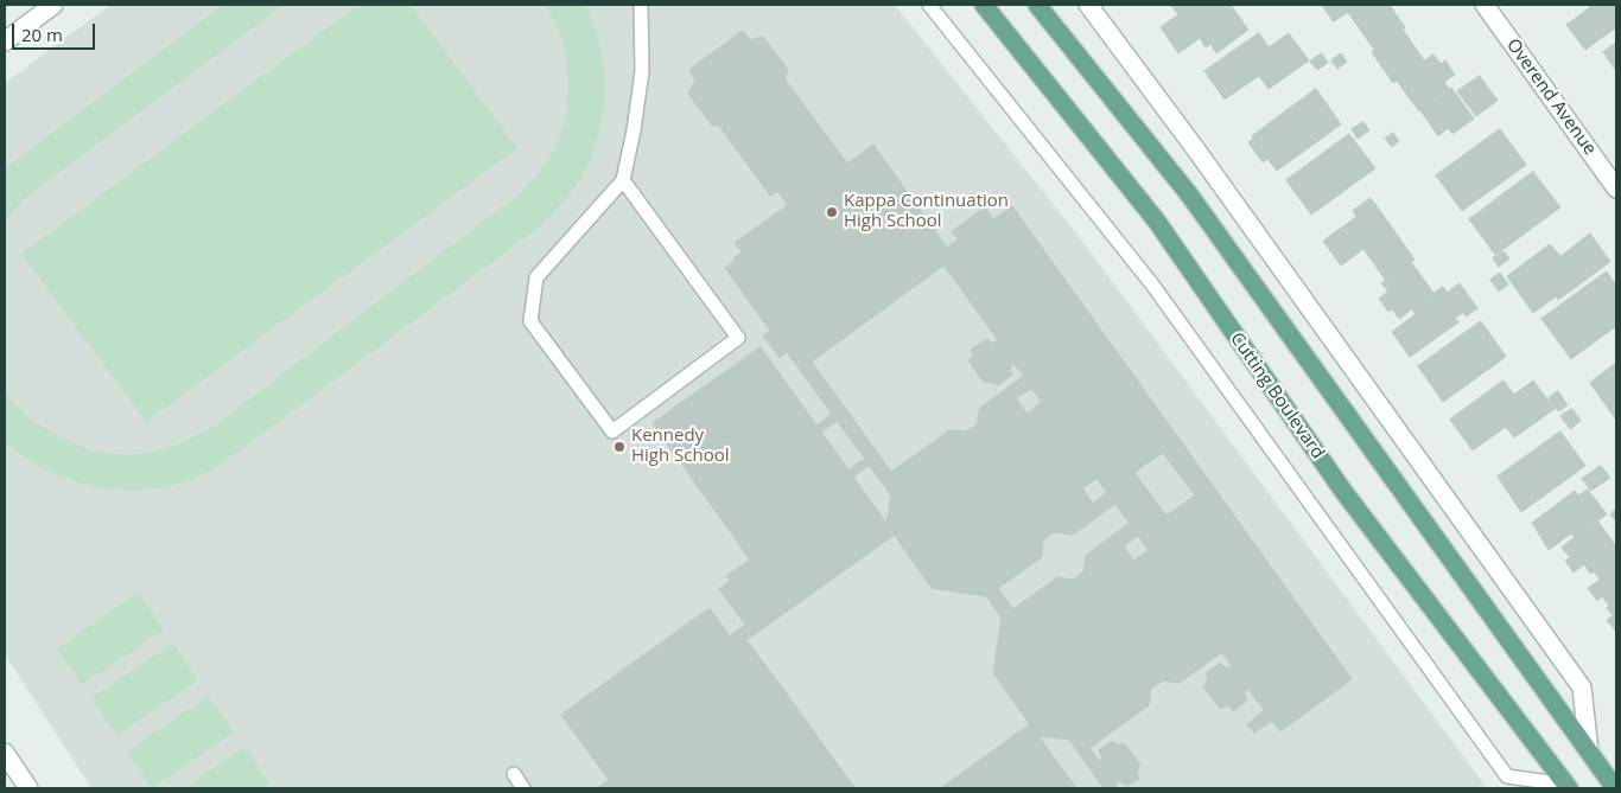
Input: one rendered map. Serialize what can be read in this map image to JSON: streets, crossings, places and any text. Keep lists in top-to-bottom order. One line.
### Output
{"streets":{"main road":["Cutting Boulevard"],"street":["Overend Avenue"]},"places":["Kappa Continuation High School","Kennedy High School"],"scale_bar":"20 m"}
